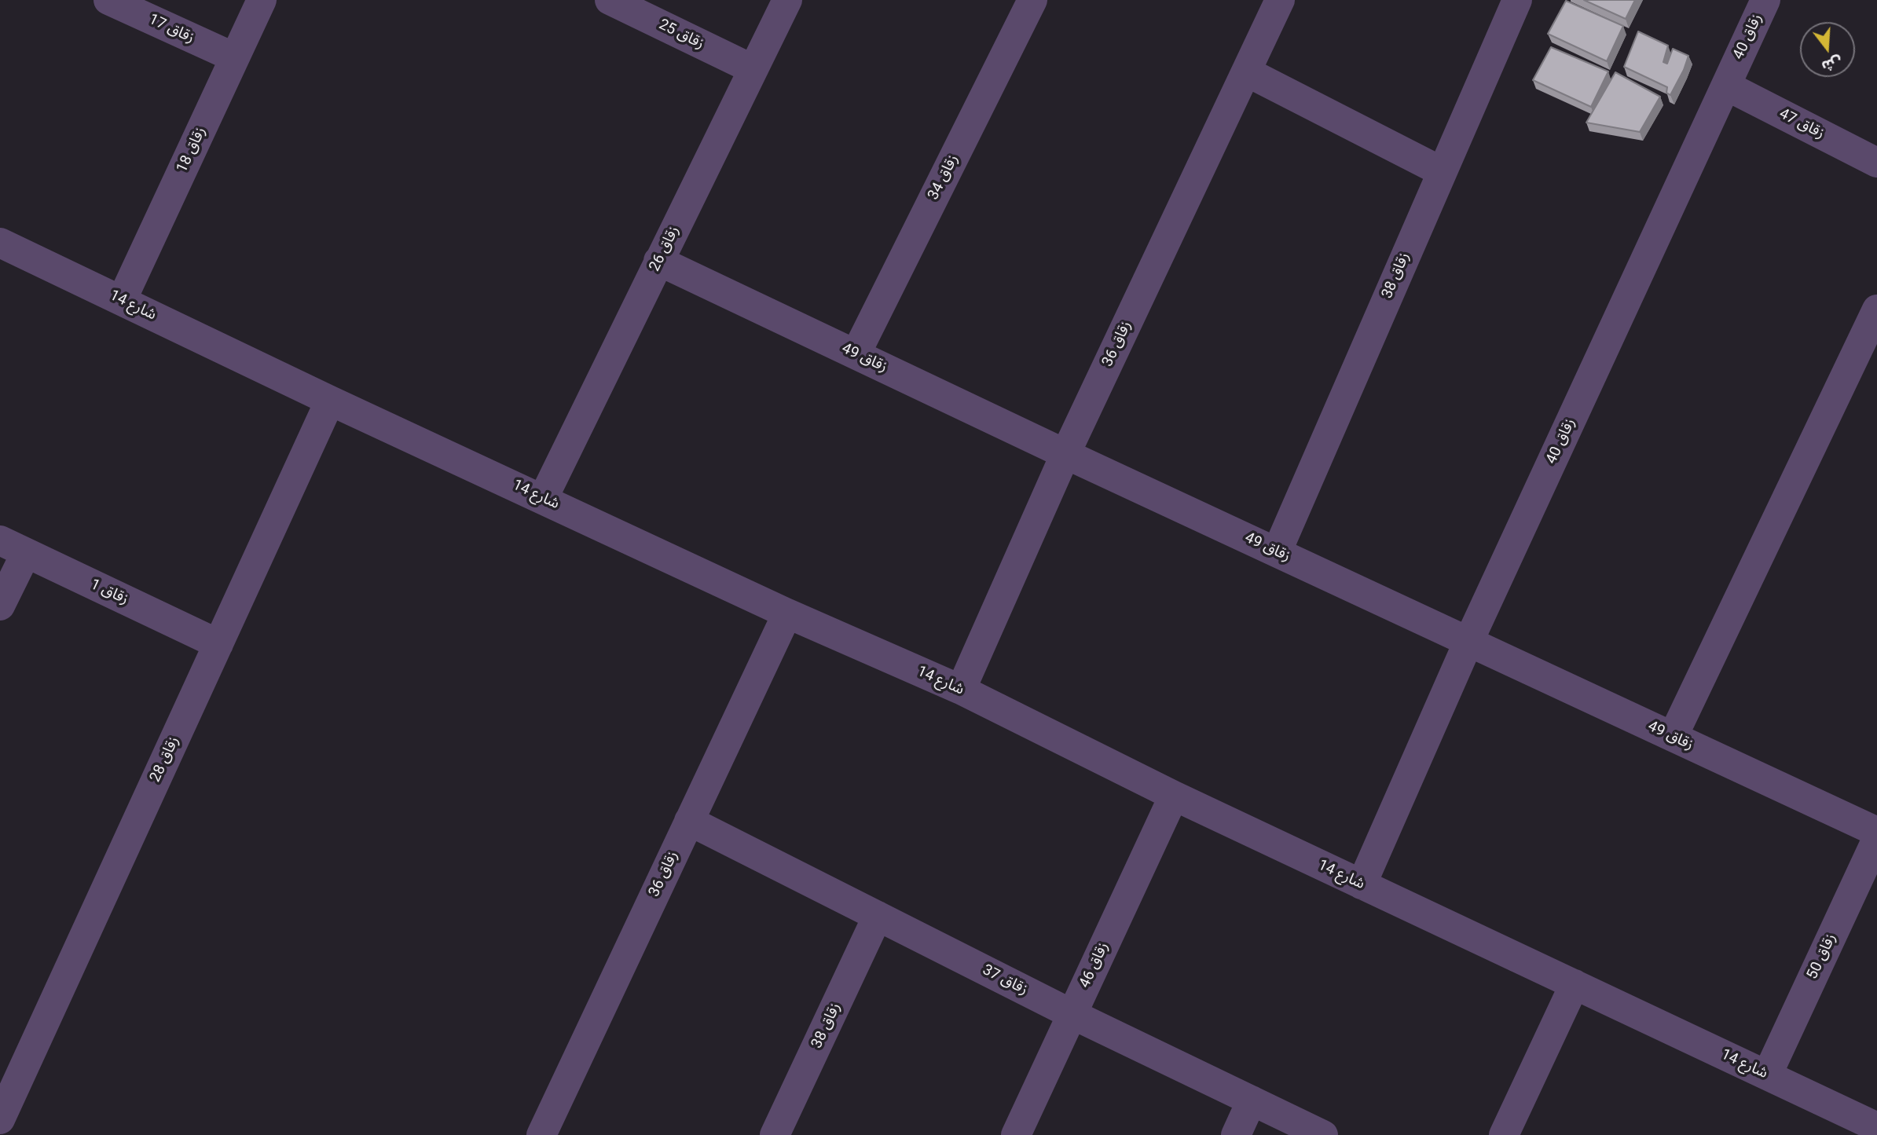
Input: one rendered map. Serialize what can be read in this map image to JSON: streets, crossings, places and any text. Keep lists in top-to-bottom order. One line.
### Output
{"streets":{"street":["زقاق 17","زقاق 25","زقاق 40","زقاق 47","زقاق 18","زقاق 34","زقاق 26","زقاق 38","شارع 14","زقاق 36","زقاق 49","زقاق 1","زقاق 28","زقاق 50","زقاق 46","زقاق 37"]},"crossings":[["زقاق 17","زقاق 18"],["زقاق 25","زقاق 26"],["زقاق 40","زقاق 47"],["زقاق 40","شارع 14"],["زقاق 40","زقاق 49"],["زقاق 18","شارع 14"],["زقاق 34","زقاق 49"],["زقاق 26","شارع 14"],["زقاق 26","زقاق 49"],["زقاق 38","زقاق 49"],["زقاق 38","زقاق 37"],["شارع 14","زقاق 36"],["شارع 14","زقاق 28"],["شارع 14","زقاق 50"],["شارع 14","زقاق 46"],["زقاق 36","زقاق 49"],["زقاق 36","زقاق 37"],["زقاق 1","زقاق 28"],["زقاق 46","زقاق 37"]],"north":"bottom"}
